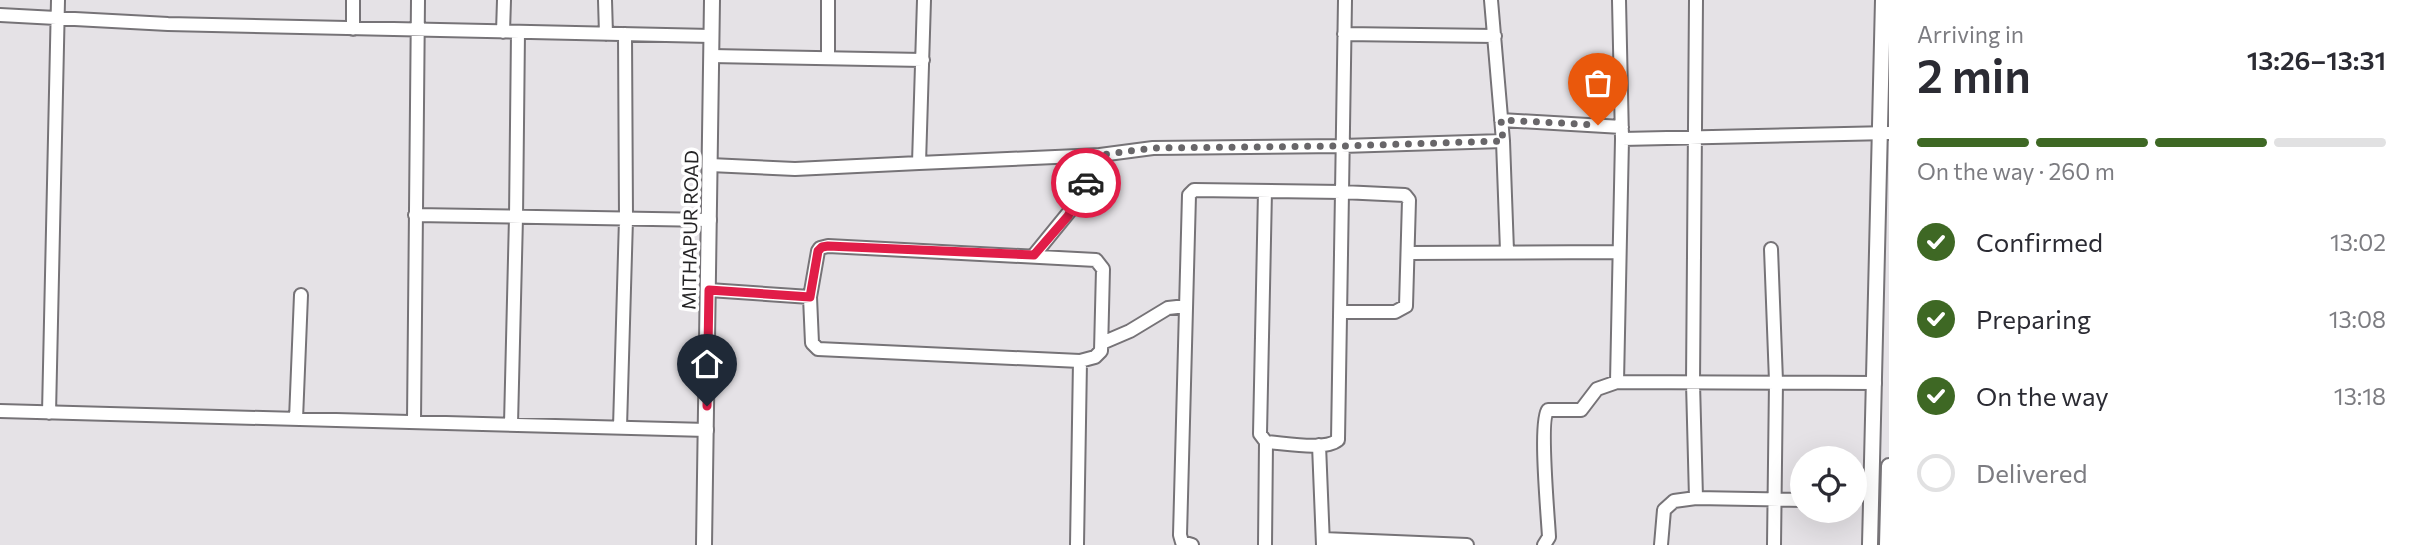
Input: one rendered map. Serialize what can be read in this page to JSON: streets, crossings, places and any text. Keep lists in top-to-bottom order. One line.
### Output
{"streets":{"street":["MITHAPUR ROAD"]},"page":{"heading":["2 min","Arriving in","13:26–13:31"],"bar":"On the way · 260 m","list":[["Confirmed","13:02"],["Preparing","13:08"],["On the way","13:18"],"Delivered"]}}
